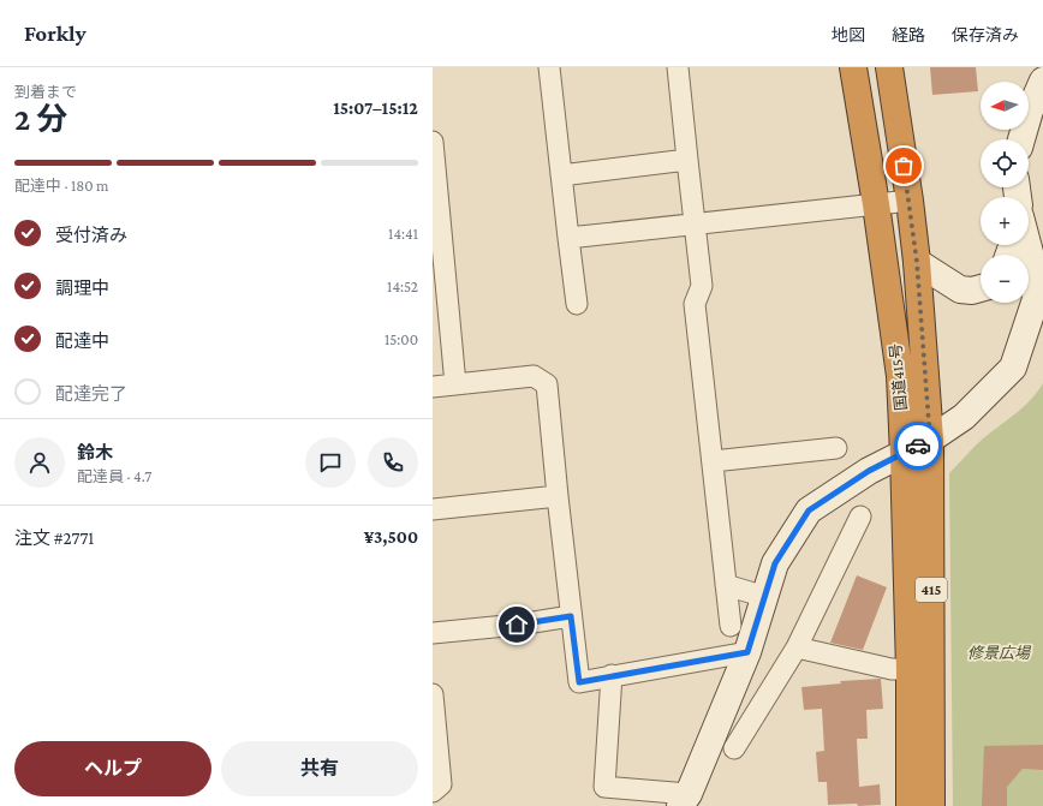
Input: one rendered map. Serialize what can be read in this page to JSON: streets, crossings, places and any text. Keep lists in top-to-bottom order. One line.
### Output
{"streets":{"highway":["国道415号","415"]},"parks":["修景広場"],"north":"left","page":{"header":"Forkly","nav":["地図","経路","保存済み"],"heading":["2 分","到着まで","15:07–15:12"],"panel":["鈴木","配達員 · 4.7","注文 #2771","¥3,500"],"map_buttons":["+","−"],"bar":"配達中 · 180 m","list":[["受付済み","14:41"],["調理中","14:52"],["配達中","15:00"],"配達完了"],"buttons":["ヘルプ","共有"]}}
